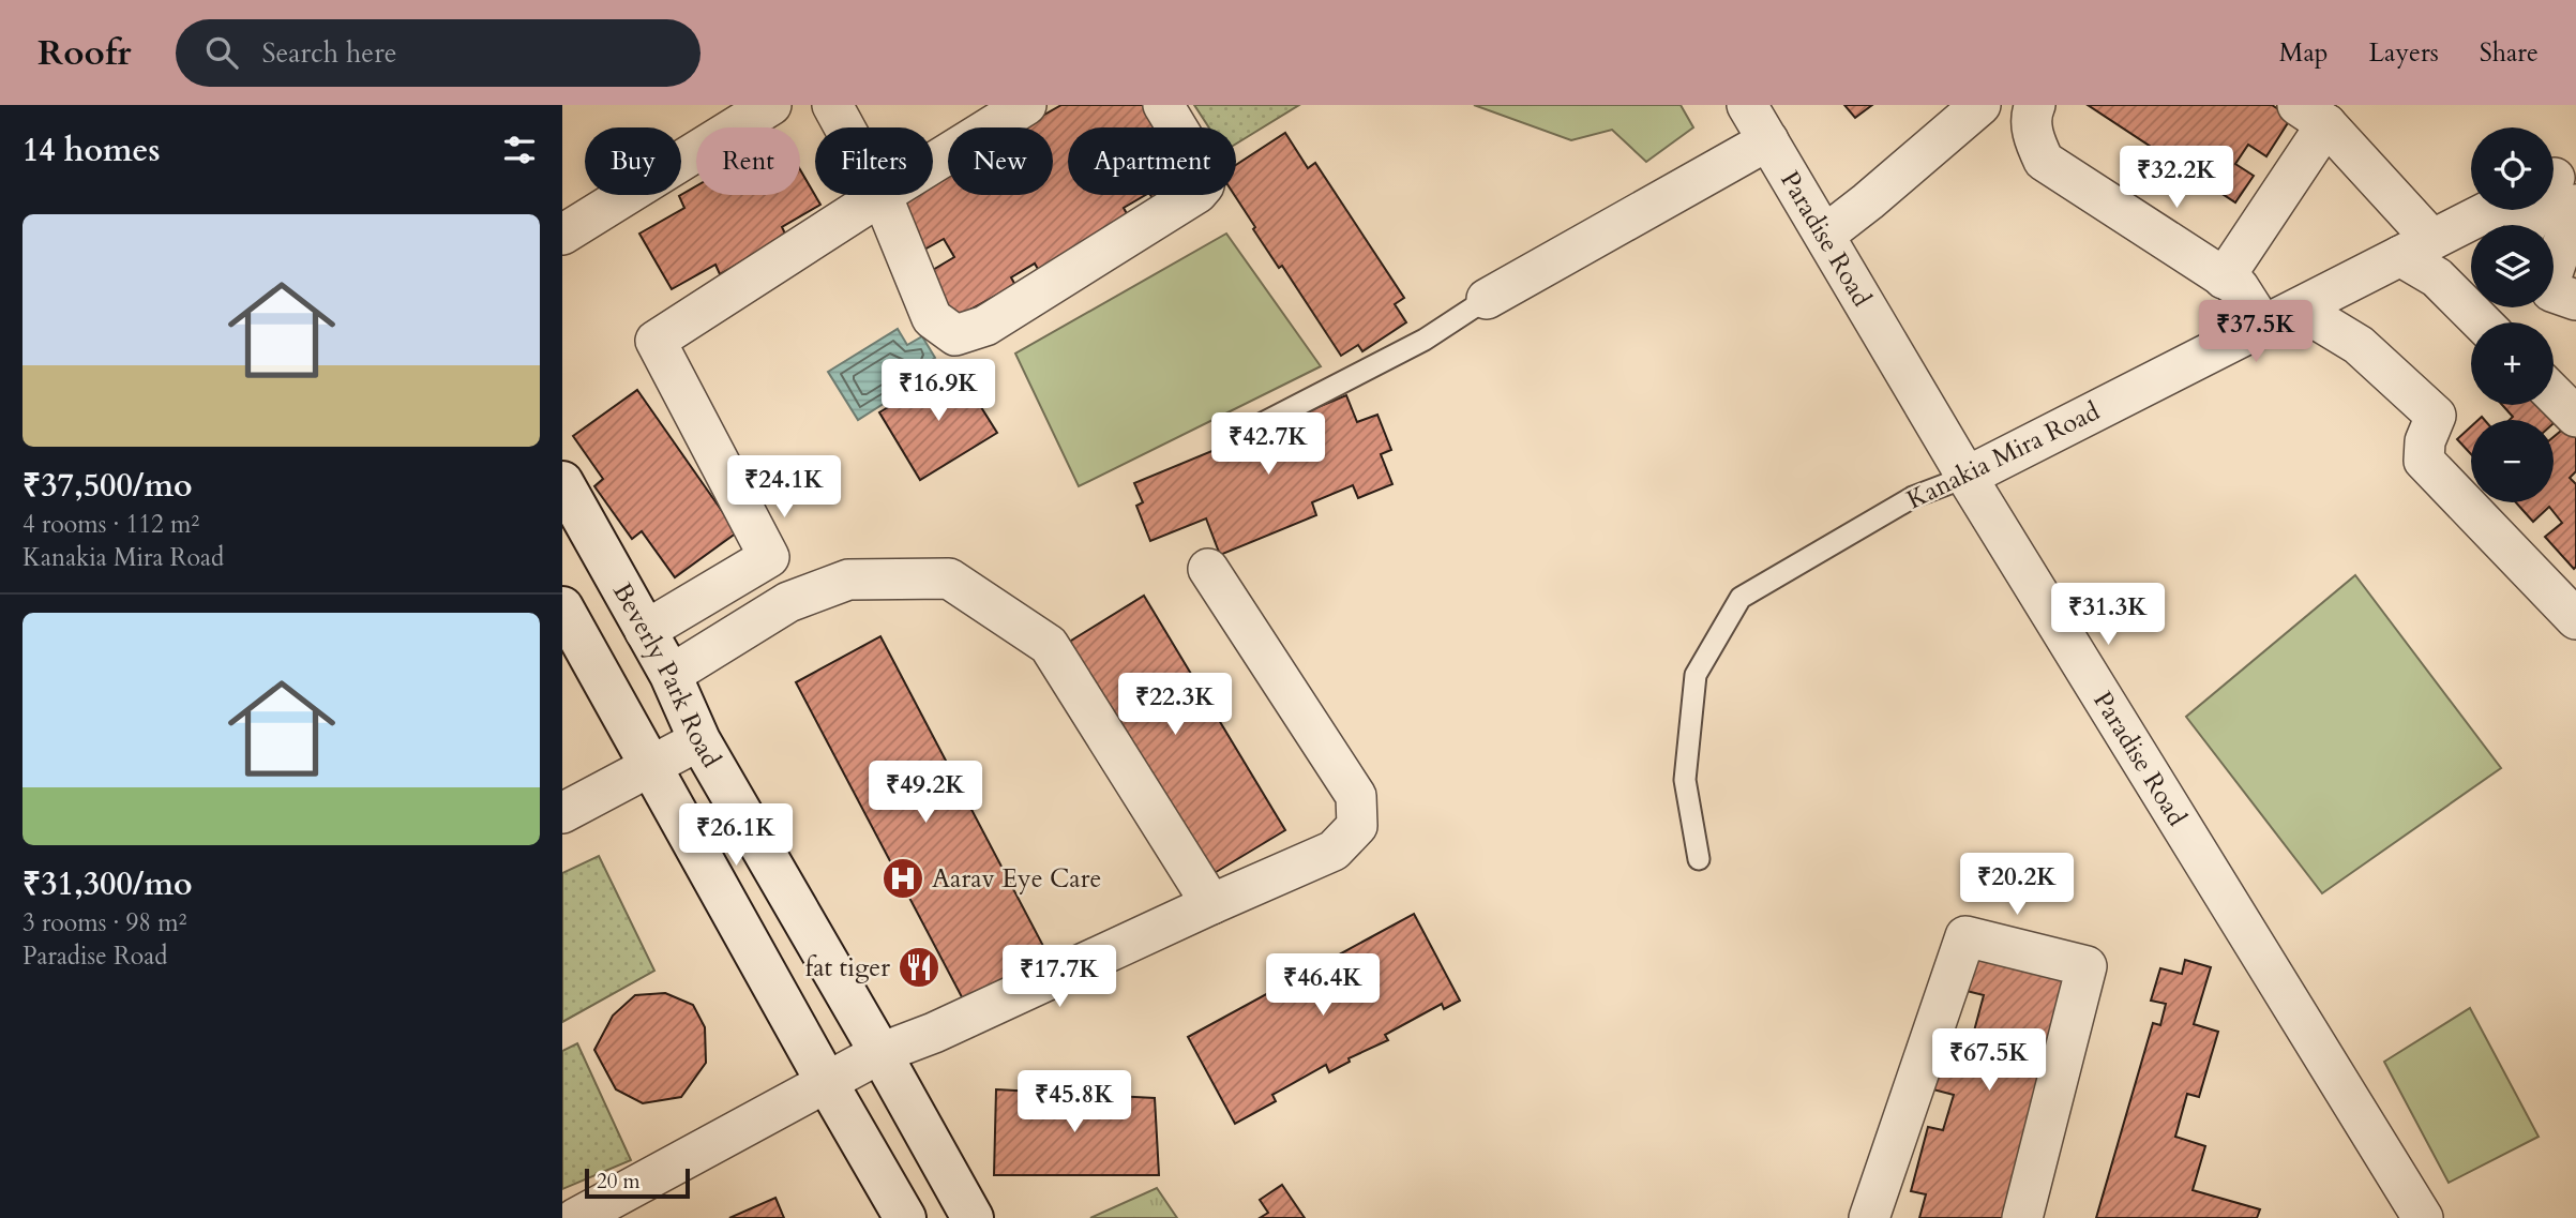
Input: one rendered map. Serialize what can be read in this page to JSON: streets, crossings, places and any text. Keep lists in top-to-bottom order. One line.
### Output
{"streets":{"main road":["Beverly Park Road"],"street":["Paradise Road","Kanakia Mira Road"]},"crossings":[["Paradise Road","Kanakia Mira Road"]],"places":{"hospital":["Aarav Eye Care"],"restaurant":["fat tiger"]},"scale_bar":"20 m","page":{"header":"Roofr","search":"Search here","nav":["Map","Layers","Share"],"heading":"14 homes","map_buttons":["+","−"],"chip":["Buy","Rent","Filters","New","Apartment"],"price":["₹32.2K","₹37.5K","₹16.9K","₹42.7K","₹24.1K","₹31.3K","₹22.3K","₹49.2K","₹26.1K","₹20.2K","₹17.7K","₹46.4K","₹67.5K","₹45.8K"],"list":[{"name":"₹37,500/mo","note":"4 rooms · 112 m² · Kanakia Mira Road"},{"name":"₹31,300/mo","note":"3 rooms · 98 m² · Paradise Road"}],"scale":"20 m"}}
